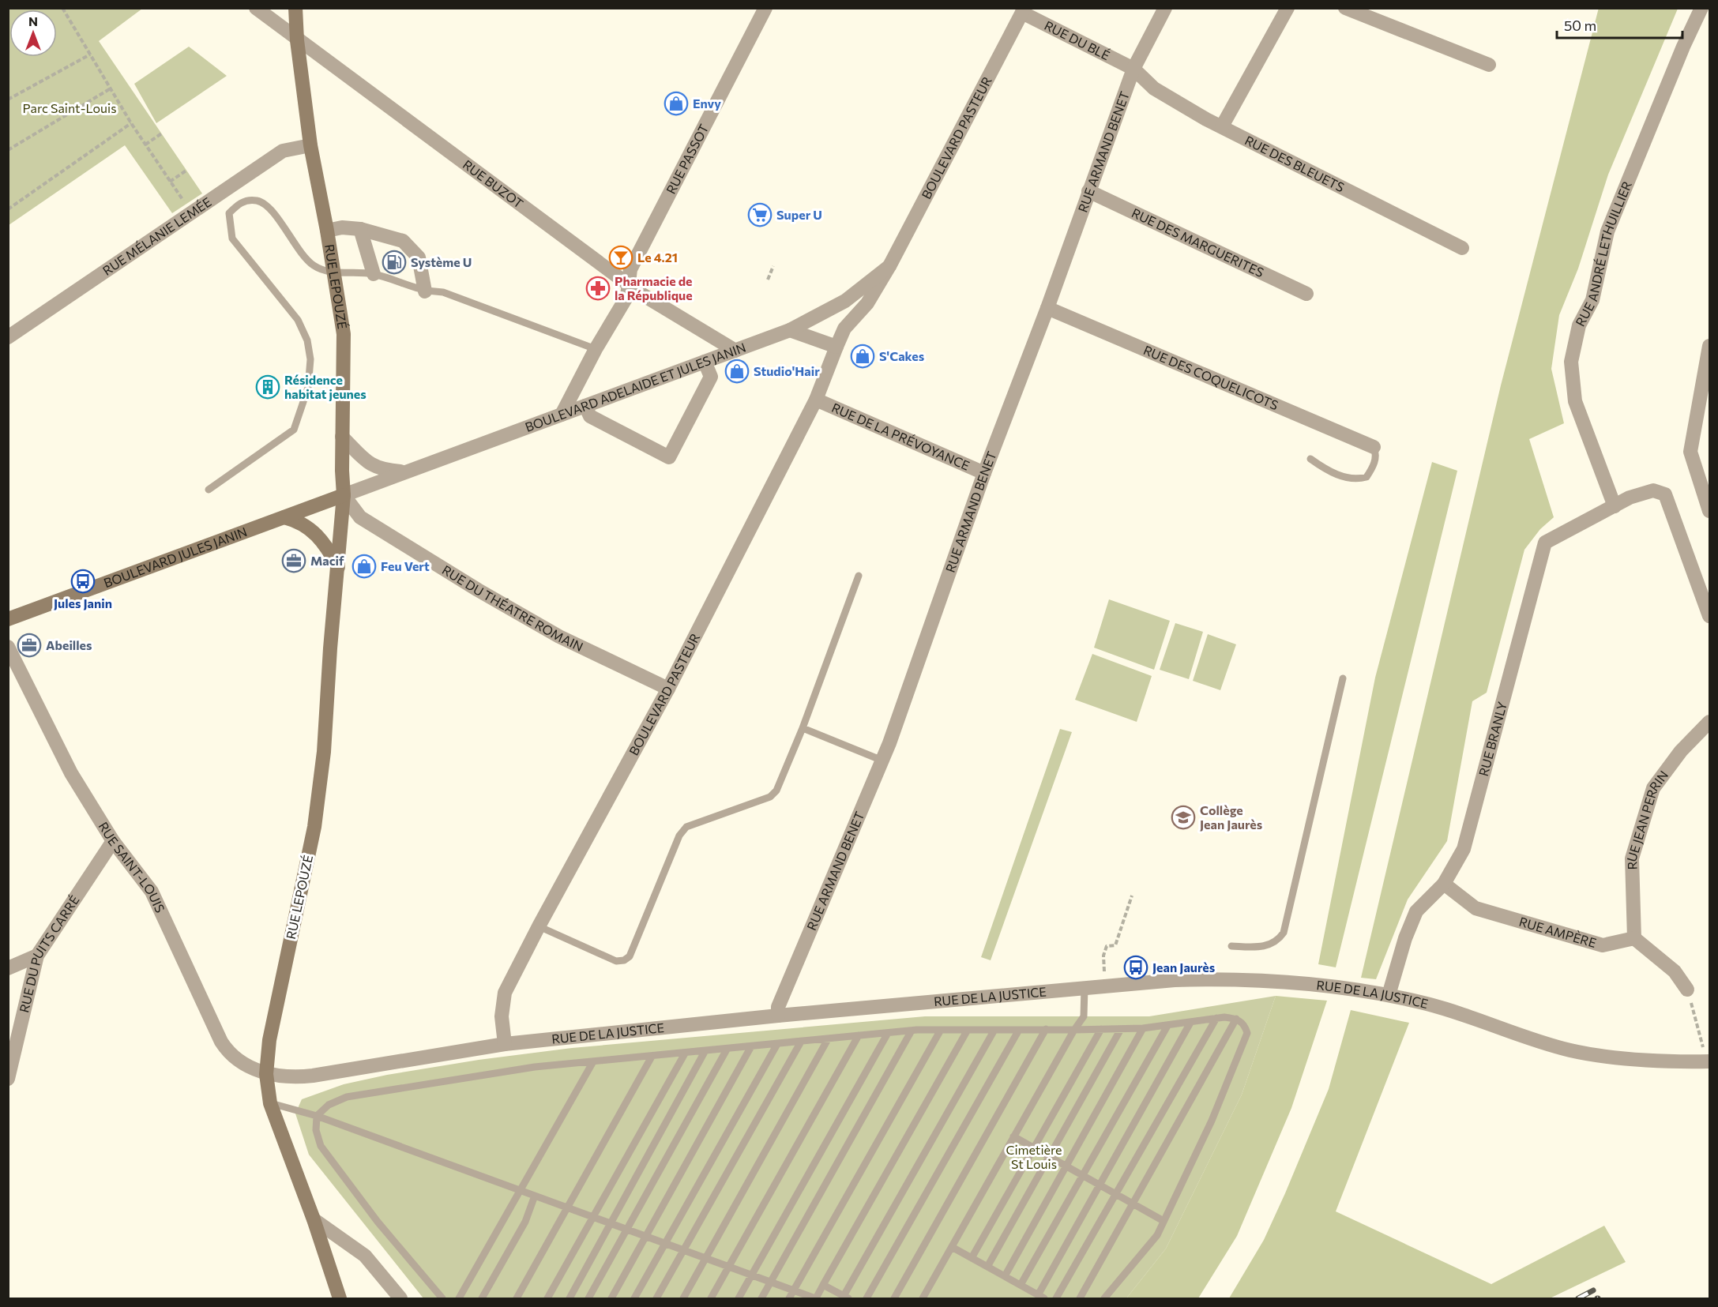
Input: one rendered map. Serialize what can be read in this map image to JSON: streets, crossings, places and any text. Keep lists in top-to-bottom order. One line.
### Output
{"streets":{"main road":["RUE LEPOUZÉ","BOULEVARD JULES JANIN"],"street":["RUE DU BLÉ","BOULEVARD PASTEUR","RUE ARMAND BENET","RUE PASSOT","RUE DES BLEUETS","RUE BUZOT","RUE MÉLANIE LEMÉE","RUE DES MARGUERITES","RUE ANDRÉ LETHUILLIER","RUE DES COQUELICOTS","BOULEVARD ADELAIDE ET JULES JANIN","RUE DE LA PRÉVOYANCE","RUE DU THÉATRE ROMAIN","RUE BRANLY","RUE JEAN PERRIN","RUE SAINT-LOUIS","RUE AMPÈRE","RUE DU PUITS CARRÉ","RUE DE LA JUSTICE"]},"crossings":[["RUE DU BLÉ","BOULEVARD PASTEUR"],["RUE DU BLÉ","RUE ARMAND BENET"],["RUE DU BLÉ","RUE DES BLEUETS"],["BOULEVARD PASTEUR","BOULEVARD ADELAIDE ET JULES JANIN"],["BOULEVARD PASTEUR","RUE DE LA PRÉVOYANCE"],["BOULEVARD PASTEUR","RUE DU THÉATRE ROMAIN"],["BOULEVARD PASTEUR","RUE DE LA JUSTICE"],["RUE ARMAND BENET","RUE DES BLEUETS"],["RUE ARMAND BENET","RUE DES MARGUERITES"],["RUE ARMAND BENET","RUE DES COQUELICOTS"],["RUE ARMAND BENET","RUE DE LA PRÉVOYANCE"],["RUE ARMAND BENET","RUE DE LA JUSTICE"],["RUE PASSOT","RUE BUZOT"],["RUE PASSOT","BOULEVARD ADELAIDE ET JULES JANIN"],["RUE BUZOT","RUE LEPOUZÉ"],["RUE BUZOT","BOULEVARD ADELAIDE ET JULES JANIN"],["RUE MÉLANIE LEMÉE","RUE LEPOUZÉ"],["RUE ANDRÉ LETHUILLIER","RUE BRANLY"],["RUE LEPOUZÉ","BOULEVARD ADELAIDE ET JULES JANIN"],["RUE LEPOUZÉ","BOULEVARD JULES JANIN"],["RUE LEPOUZÉ","RUE DU THÉATRE ROMAIN"],["RUE LEPOUZÉ","RUE SAINT-LOUIS"],["RUE LEPOUZÉ","RUE DE LA JUSTICE"],["BOULEVARD ADELAIDE ET JULES JANIN","BOULEVARD JULES JANIN"],["BOULEVARD ADELAIDE ET JULES JANIN","RUE DU THÉATRE ROMAIN"],["BOULEVARD JULES JANIN","RUE DU THÉATRE ROMAIN"],["RUE BRANLY","RUE AMPÈRE"],["RUE BRANLY","RUE DE LA JUSTICE"],["RUE JEAN PERRIN","RUE AMPÈRE"],["RUE SAINT-LOUIS","RUE DU PUITS CARRÉ"],["RUE SAINT-LOUIS","RUE DE LA JUSTICE"]],"parks":["Parc Saint-Louis","Cimetière St Louis"],"places":{"shop":["Envy","S'Cakes","Studio'Hair","Feu Vert"],"supermarket":["Super U"],"bar":["Le 4.21"],"fuel station":["Système U"],"pharmacy":["Pharmacie de la République"],"building":["Résidence habitat jeunes"],"office":["Macif","Abeilles"],"bus stop":["Jules Janin","Jean Jaurès"],"school or university":["Collège Jean Jaurès"]},"scale_bar":"50 m","north":"top"}
